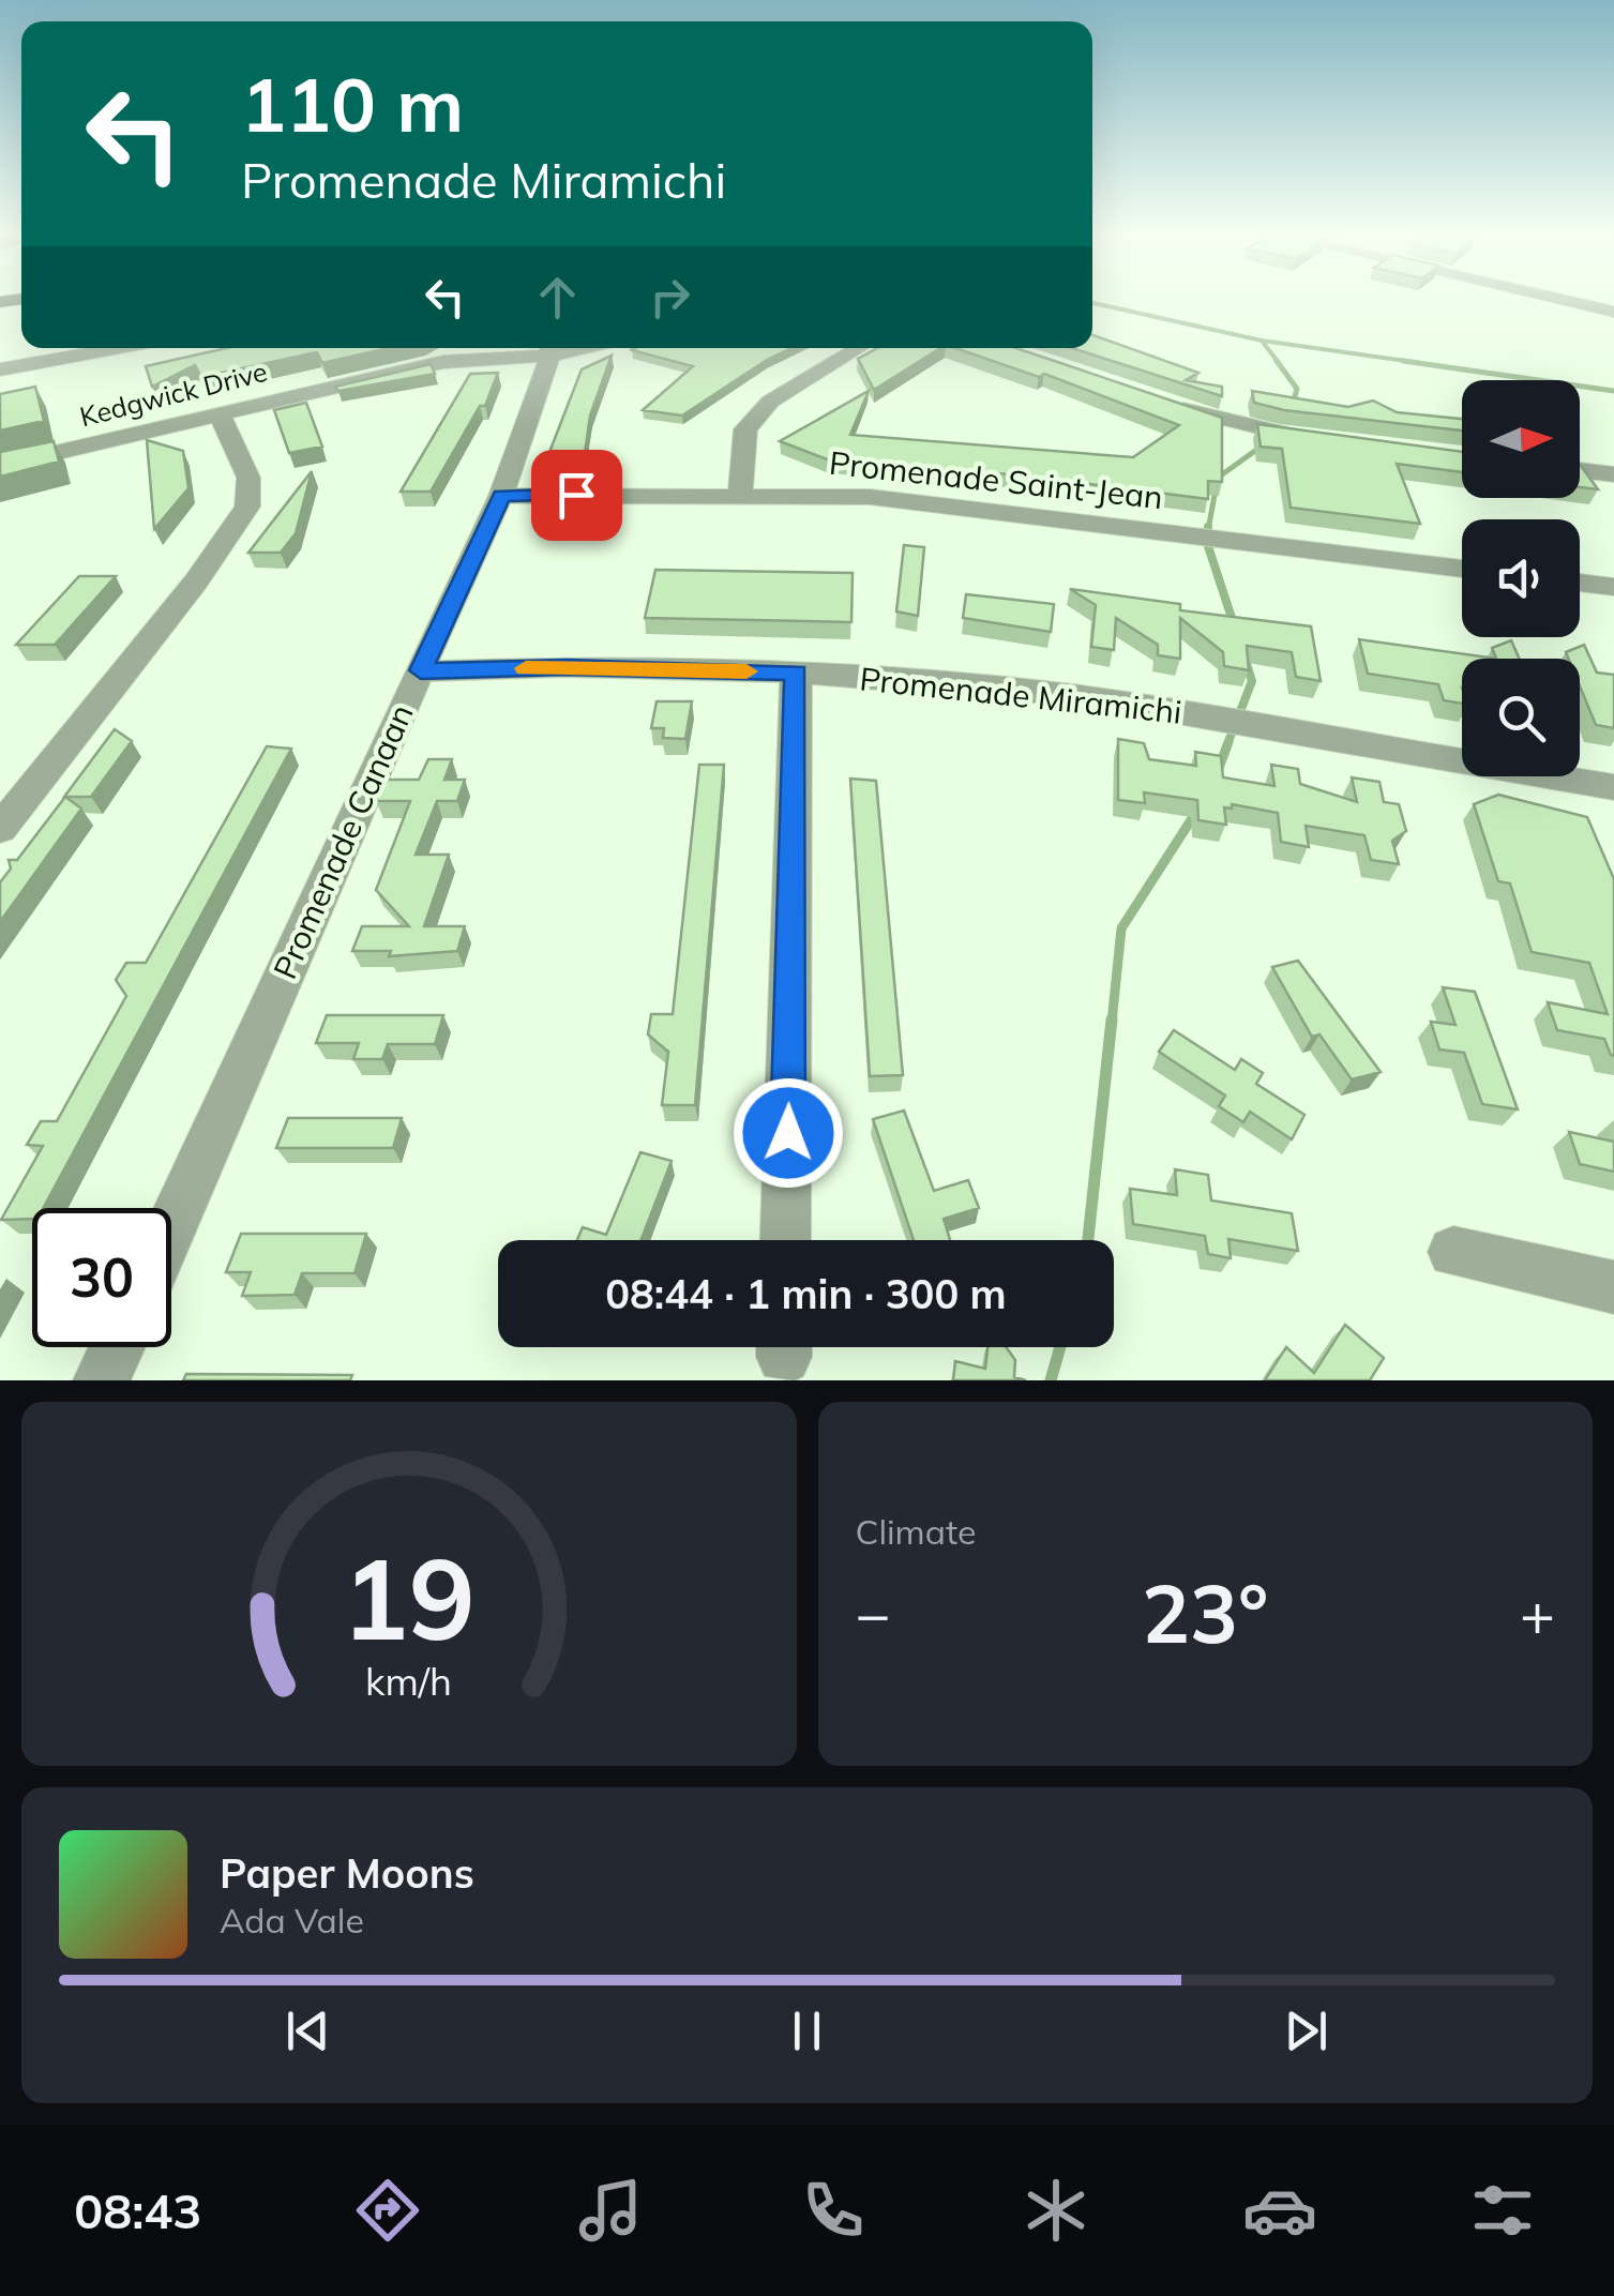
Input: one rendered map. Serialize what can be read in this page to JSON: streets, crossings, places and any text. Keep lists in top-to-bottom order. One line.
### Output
{"streets":{"street":["Kedgwick Drive","Promenade Saint-Jean","Promenade Miramichi","Promenade Canaan"]},"crossings":[["Kedgwick Drive","Promenade Canaan"],["Promenade Saint-Jean","Promenade Canaan"],["Promenade Miramichi","Promenade Canaan"]],"north":"right","page":{"turn":["110 m","Promenade Miramichi"],"limit":"30","trip":"08:44 · 1 min · 300 m","tile":"Climate","heat":["−","23°","+"],"song":["Paper Moons","Ada Vale"],"tabs":"08:43","gauge":["19","km/h"]}}
